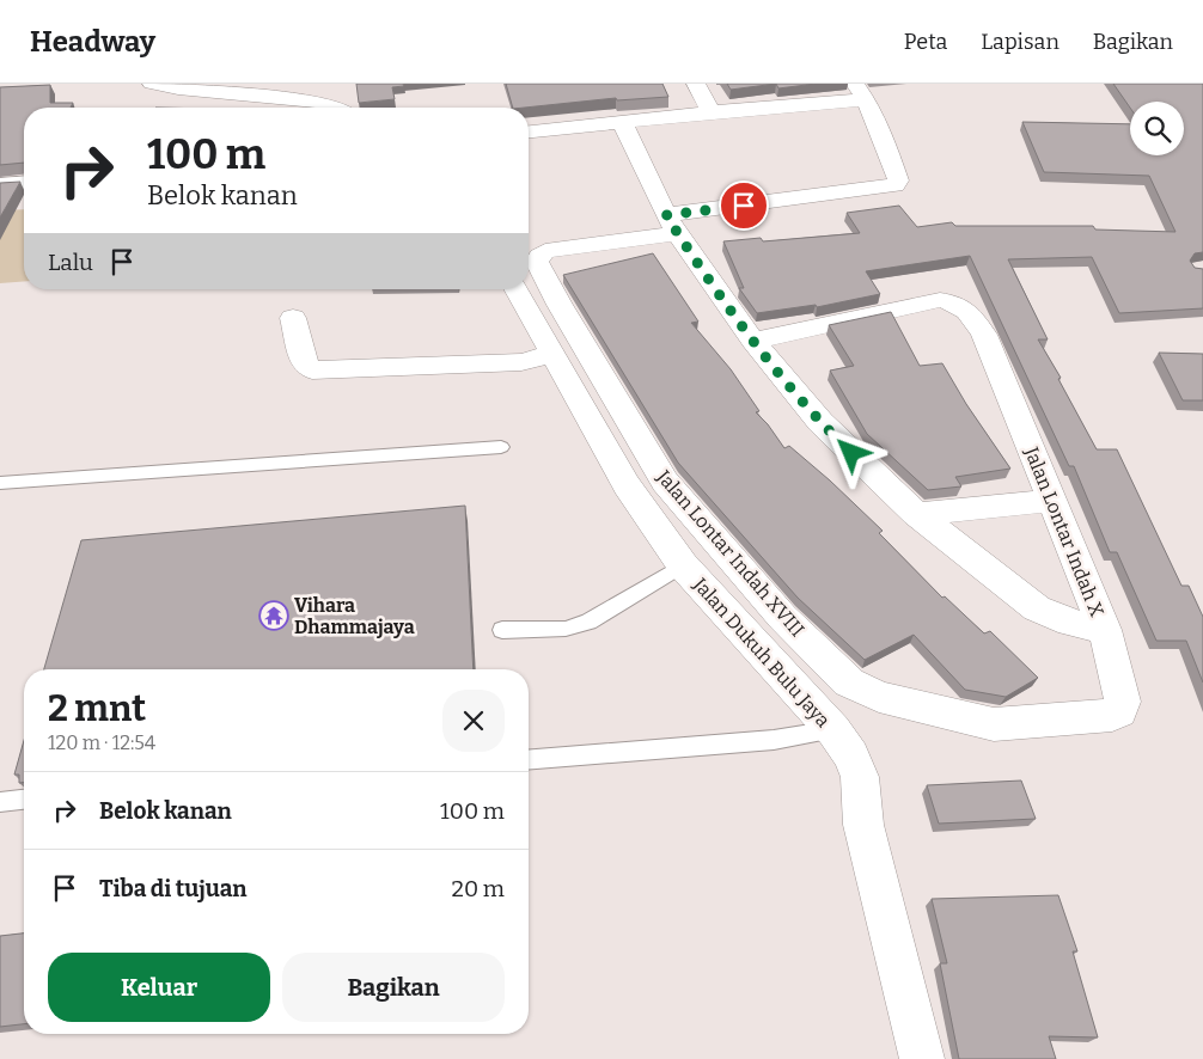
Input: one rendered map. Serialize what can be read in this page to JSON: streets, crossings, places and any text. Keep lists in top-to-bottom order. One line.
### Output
{"streets":{"street":["Jalan Lontar Indah X","Jalan Lontar Indah XVIII","Jalan Dukuh Bulu Jaya"]},"crossings":[["Jalan Lontar Indah X","Jalan Lontar Indah XVIII"]],"places":{"temple":["Vihara Dhammajaya"]},"page":{"header":"Headway","nav":["Peta","Lapisan","Bagikan"],"turn":["100 m","Belok kanan"],"then":"Lalu","heading":["2 mnt","120 m · 12:54"],"list":[{"name":"Belok kanan","value":"100 m"},{"name":"Tiba di tujuan","value":"20 m"}],"buttons":["Keluar","Bagikan"]}}
